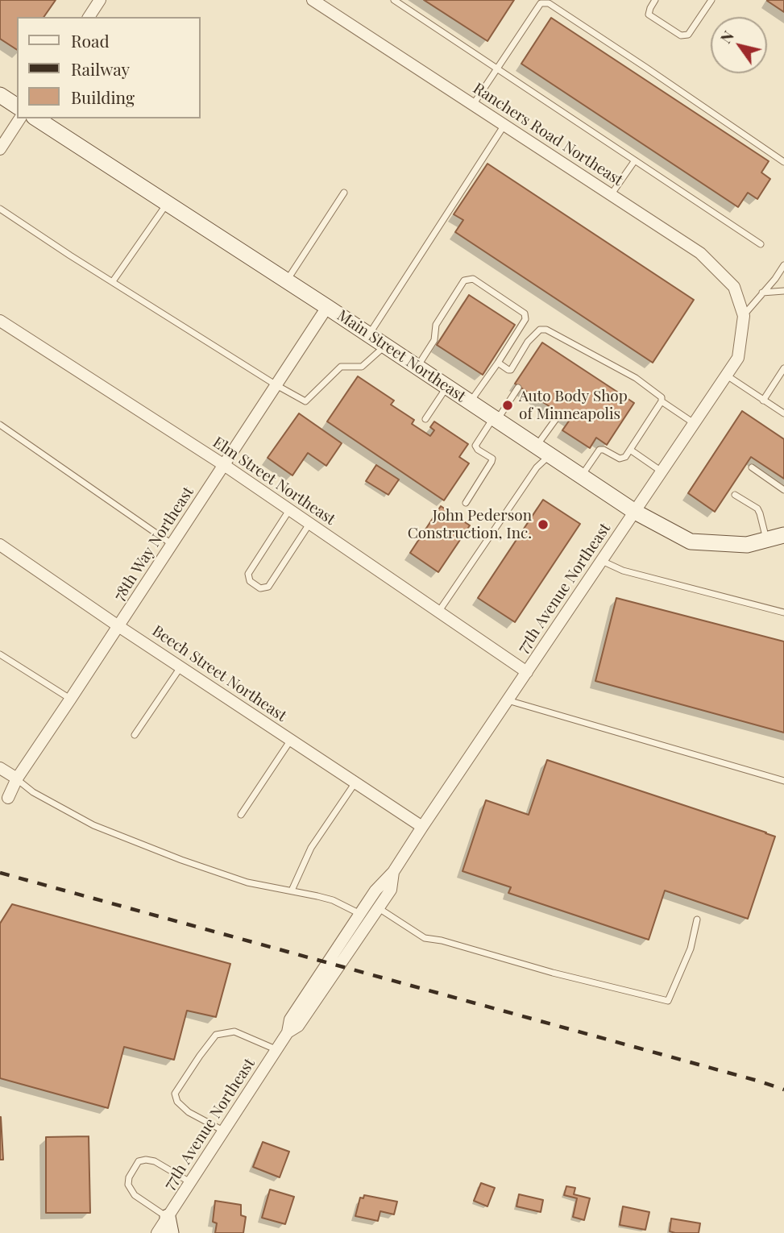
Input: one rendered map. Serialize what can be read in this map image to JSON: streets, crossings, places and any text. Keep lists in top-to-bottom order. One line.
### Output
{"streets":{"street":["Ranchers Road Northeast","Main Street Northeast","Elm Street Northeast","78th Way Northeast","77th Avenue Northeast","Beech Street Northeast"]},"crossings":[["Ranchers Road Northeast","77th Avenue Northeast"],["Main Street Northeast","78th Way Northeast"],["Main Street Northeast","77th Avenue Northeast"],["Elm Street Northeast","78th Way Northeast"],["Elm Street Northeast","77th Avenue Northeast"],["78th Way Northeast","Beech Street Northeast"],["77th Avenue Northeast","Beech Street Northeast"]],"places":["Auto Body Shop of Minneapolis","John Pederson Construction, Inc."],"legend":["Road","Railway","Building"],"north":"top left"}
